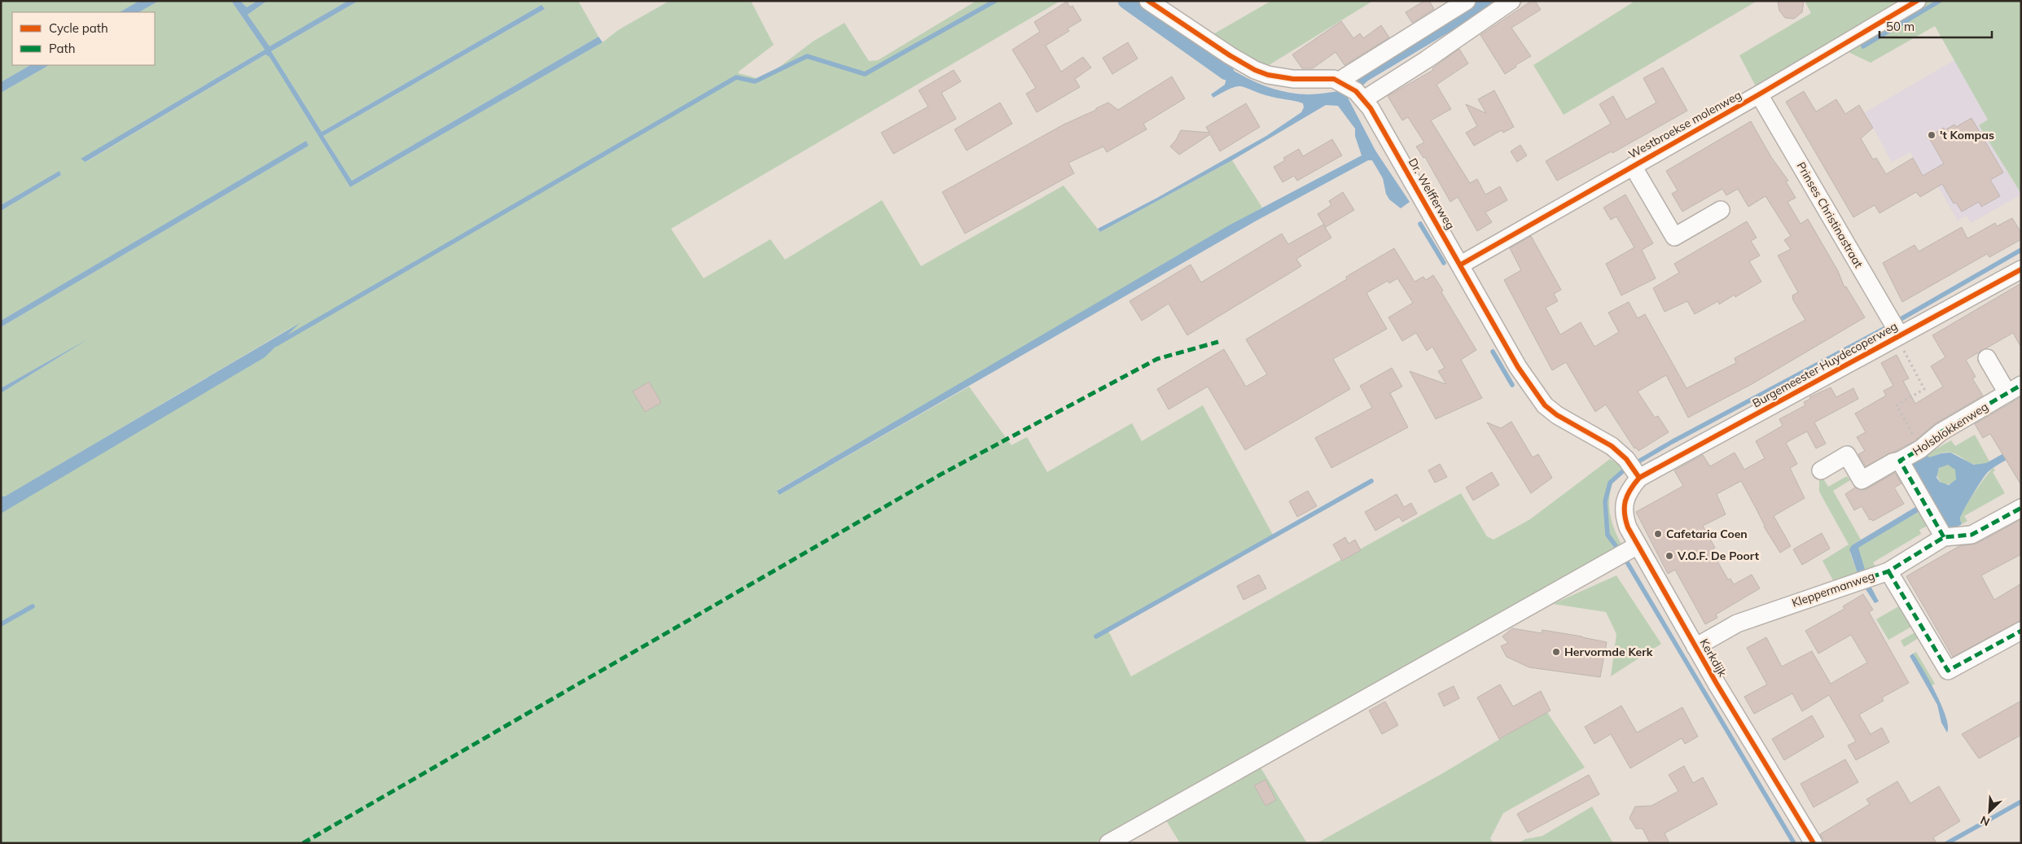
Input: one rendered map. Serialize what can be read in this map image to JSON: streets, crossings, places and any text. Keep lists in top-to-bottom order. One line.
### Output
{"streets":{"street":["Westbroekse molenweg","Dr. Welfferweg","Prinses Christinastraat","Burgemeester Huydecoperweg","Holsblokkenweg","Kleppermanweg","Kerkdijk"]},"crossings":[["Westbroekse molenweg","Dr. Welfferweg"],["Westbroekse molenweg","Prinses Christinastraat"],["Dr. Welfferweg","Burgemeester Huydecoperweg"],["Dr. Welfferweg","Kerkdijk"],["Prinses Christinastraat","Burgemeester Huydecoperweg"],["Burgemeester Huydecoperweg","Kerkdijk"],["Kleppermanweg","Kerkdijk"]],"places":["'t Kompas","Cafetaria Coen","V.O.F. De Poort","Hervormde Kerk"],"legend":["Cycle path","Path"],"scale_bar":"50 m","north":"bottom left"}
